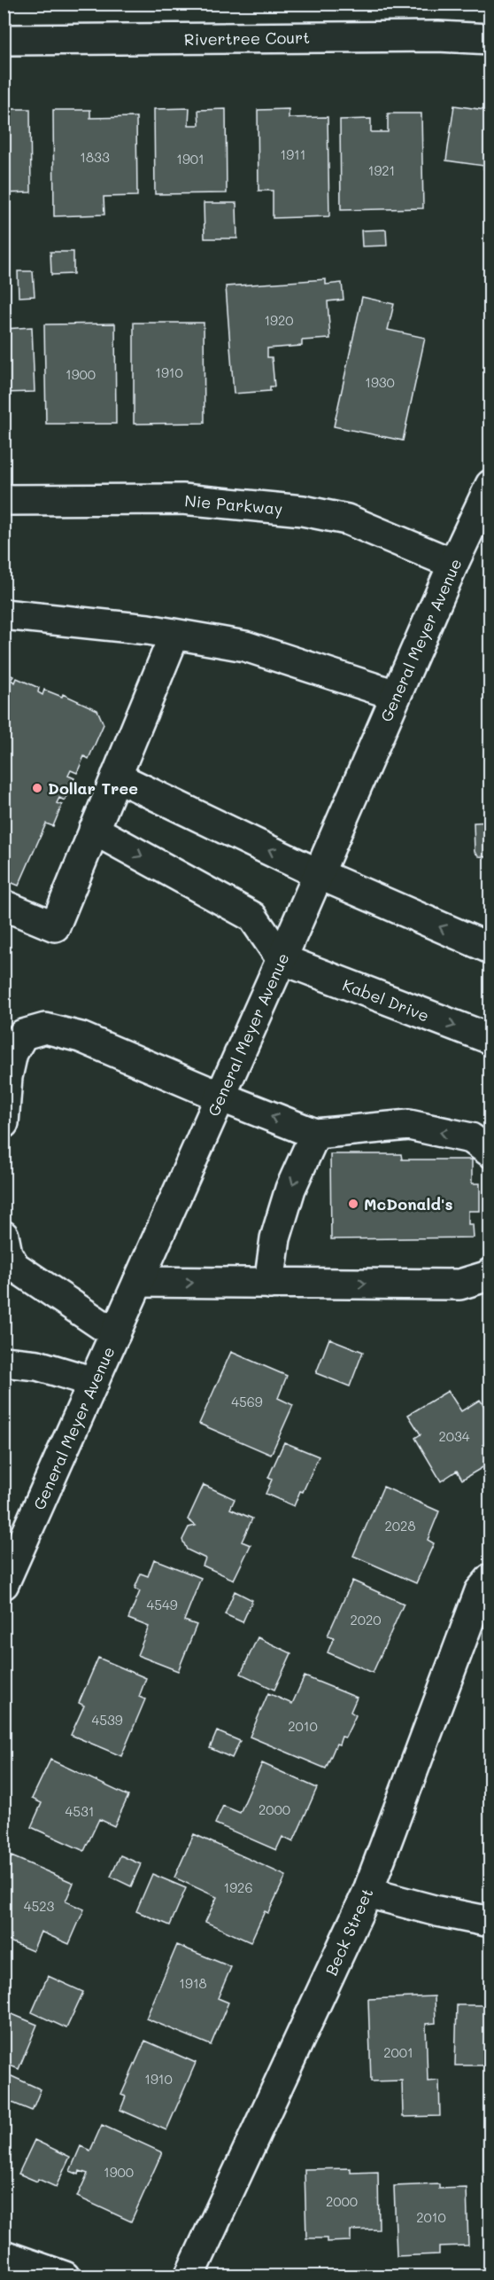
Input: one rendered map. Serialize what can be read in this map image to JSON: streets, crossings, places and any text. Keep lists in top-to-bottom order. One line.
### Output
{"streets":{"street":["Rivertree Court","Nie Parkway","General Meyer Avenue","Kabel Drive","Beck Street"]},"crossings":[["Nie Parkway","General Meyer Avenue"],["General Meyer Avenue","Kabel Drive"]],"places":["Dollar Tree","McDonald's"],"house_numbers":["1911","1833","1901","1921","1920","1910","1900","1930","4569","2034","2028","4549","2020","4539","2010","2000","4531","1926","4523","1918","2001","1910","1900","2000","2010"]}
